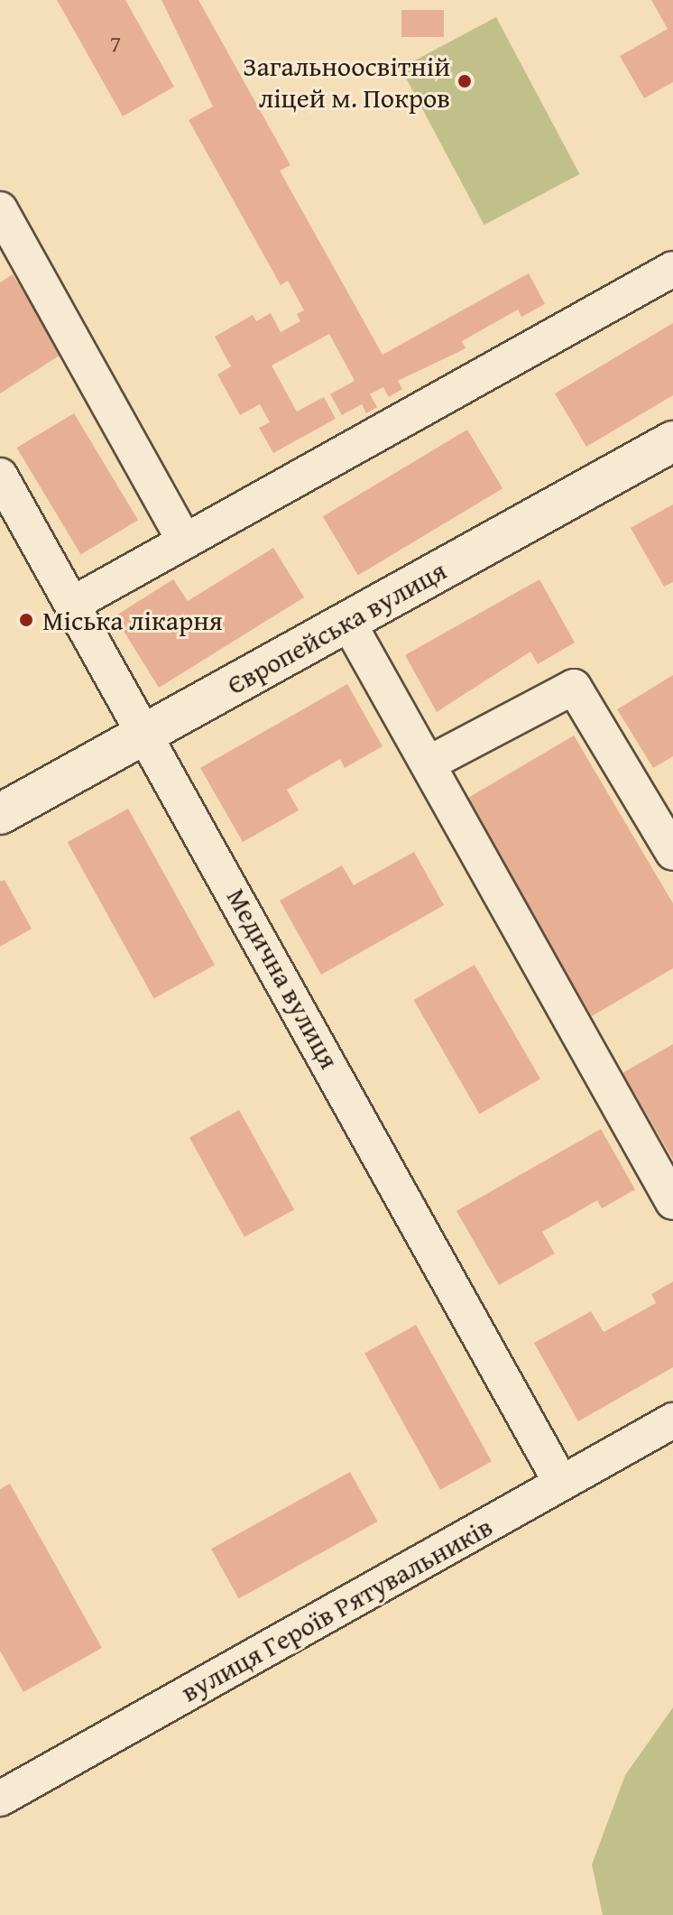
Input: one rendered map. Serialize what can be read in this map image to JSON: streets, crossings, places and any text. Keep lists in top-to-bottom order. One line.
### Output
{"streets":{"street":["Європейська вулиця","Медична вулиця","вулиця Героїв Рятувальників"]},"crossings":[["Європейська вулиця","Медична вулиця"],["Медична вулиця","вулиця Героїв Рятувальників"]],"places":["Загальноосвітній ліцей м. Покров","Мiська лiкарня"],"house_numbers":["7"]}
